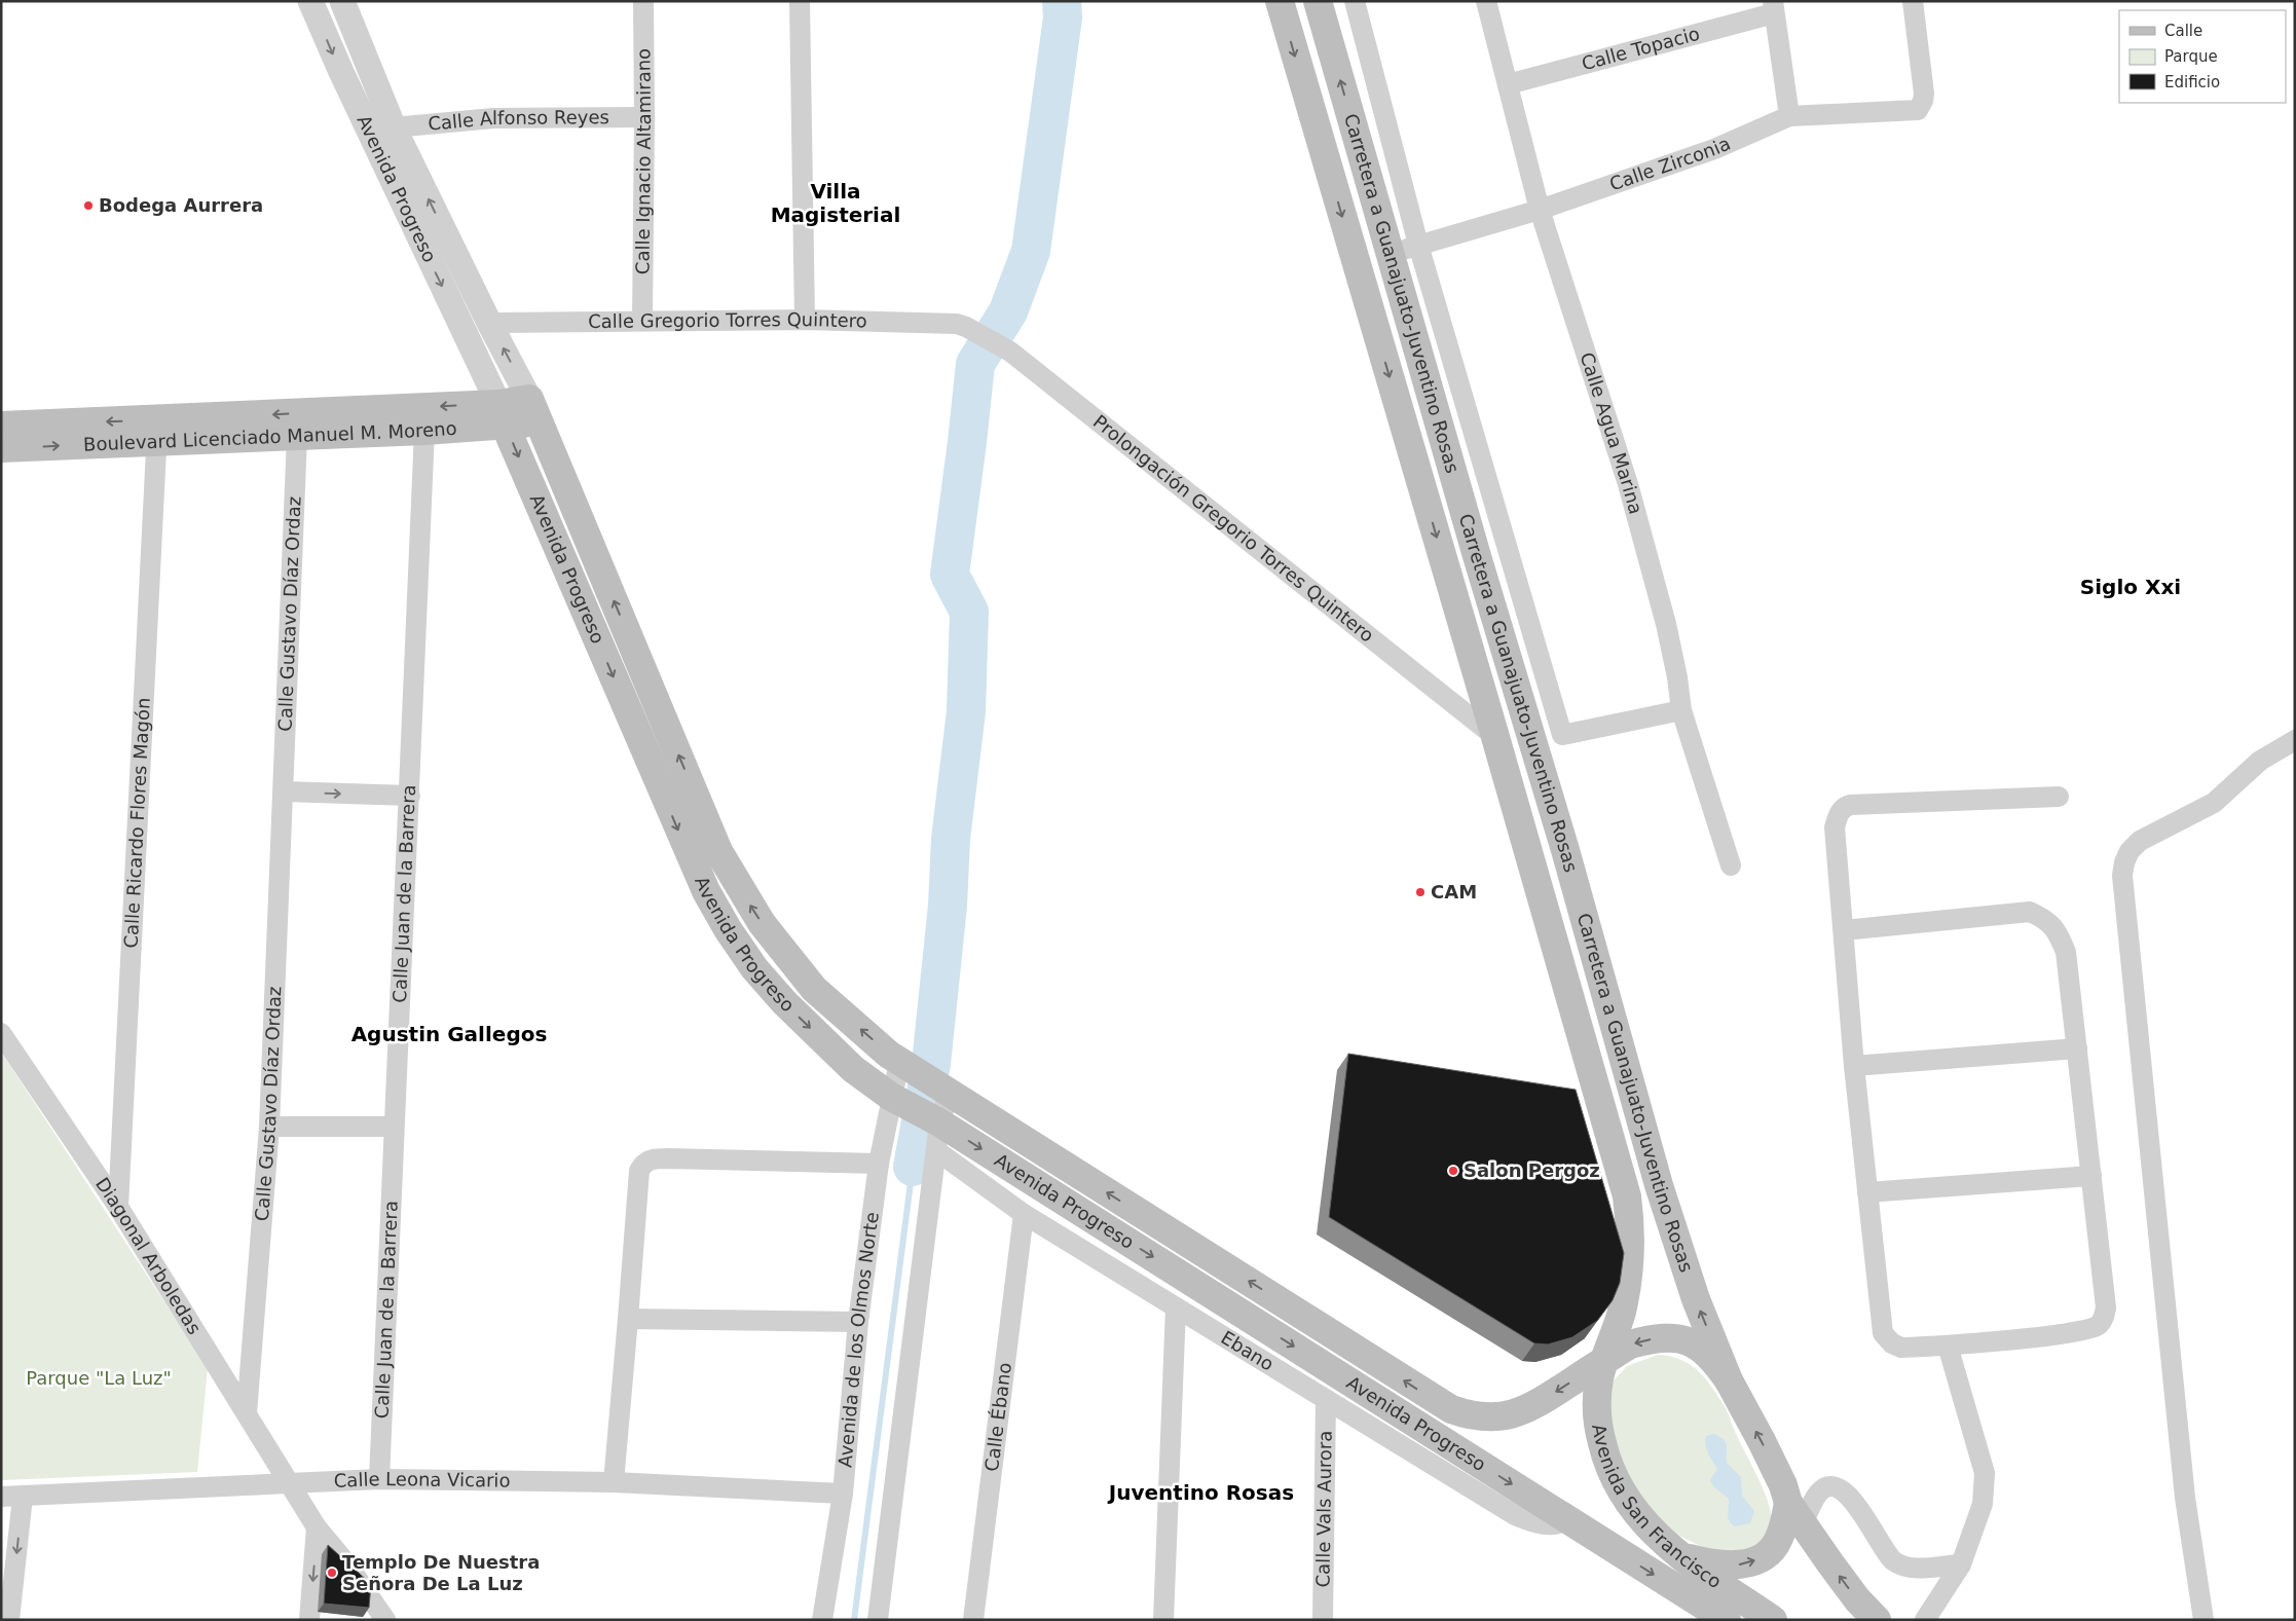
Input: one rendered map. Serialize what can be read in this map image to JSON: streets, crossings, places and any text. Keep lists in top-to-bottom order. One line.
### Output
{"streets":{"main road":["Avenida Progreso","Carretera a Guanajuato-Juventino Rosas","Boulevard Licenciado Manuel M. Moreno","Avenida San Francisco"],"street":["Calle Topacio","Calle Alfonso Reyes","Calle Ignacio Altamirano","Calle Zirconia","Calle Gregorio Torres Quintero","Calle Agua Marina","Prolongación Gregorio Torres Quintero","Calle Gustavo Díaz Ordaz","Calle Ricardo Flores Magón","Calle Juan de la Barrera","Diagonal Arboledas","Avenida de los Olmos Norte","Ebano","Calle Ébano","Calle Leona Vicario","Calle Vals Aurora"]},"crossings":[["Calle Topacio","Calle Agua Marina"],["Calle Alfonso Reyes","Calle Ignacio Altamirano"],["Calle Alfonso Reyes","Avenida Progreso"],["Calle Ignacio Altamirano","Calle Gregorio Torres Quintero"],["Calle Zirconia","Carretera a Guanajuato-Juventino Rosas"],["Calle Zirconia","Calle Agua Marina"],["Avenida Progreso","Carretera a Guanajuato-Juventino Rosas"],["Avenida Progreso","Calle Gregorio Torres Quintero"],["Avenida Progreso","Boulevard Licenciado Manuel M. Moreno"],["Avenida Progreso","Avenida de los Olmos Norte"],["Avenida Progreso","Ebano"],["Avenida Progreso","Avenida San Francisco"],["Carretera a Guanajuato-Juventino Rosas","Prolongación Gregorio Torres Quintero"],["Carretera a Guanajuato-Juventino Rosas","Avenida San Francisco"],["Calle Gregorio Torres Quintero","Prolongación Gregorio Torres Quintero"],["Boulevard Licenciado Manuel M. Moreno","Calle Gustavo Díaz Ordaz"],["Boulevard Licenciado Manuel M. Moreno","Calle Ricardo Flores Magón"],["Boulevard Licenciado Manuel M. Moreno","Calle Juan de la Barrera"],["Calle Gustavo Díaz Ordaz","Diagonal Arboledas"],["Calle Ricardo Flores Magón","Diagonal Arboledas"],["Calle Juan de la Barrera","Calle Leona Vicario"],["Diagonal Arboledas","Calle Leona Vicario"],["Avenida de los Olmos Norte","Calle Leona Vicario"],["Ebano","Calle Ébano"],["Ebano","Calle Vals Aurora"]],"districts":["Villa Magisterial","Siglo Xxi","Agustin Gallegos","Juventino Rosas"],"parks":["Parque \"La Luz\""],"places":["Bodega Aurrera","CAM","Salon Pergoz","Templo De Nuestra Señora De La Luz"],"legend":["Calle","Parque","Edificio"]}
